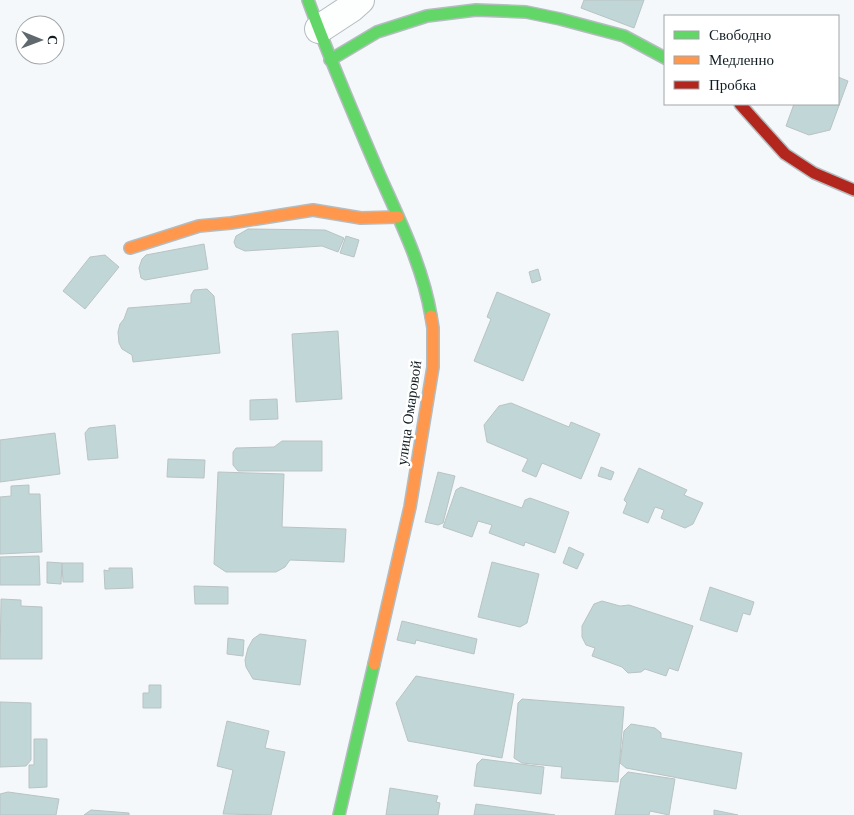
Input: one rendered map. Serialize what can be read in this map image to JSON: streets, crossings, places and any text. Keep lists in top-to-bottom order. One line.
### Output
{"streets":{"street":["улица Омаровой"]},"legend":["Свободно","Медленно","Пробка"],"north":"right"}
